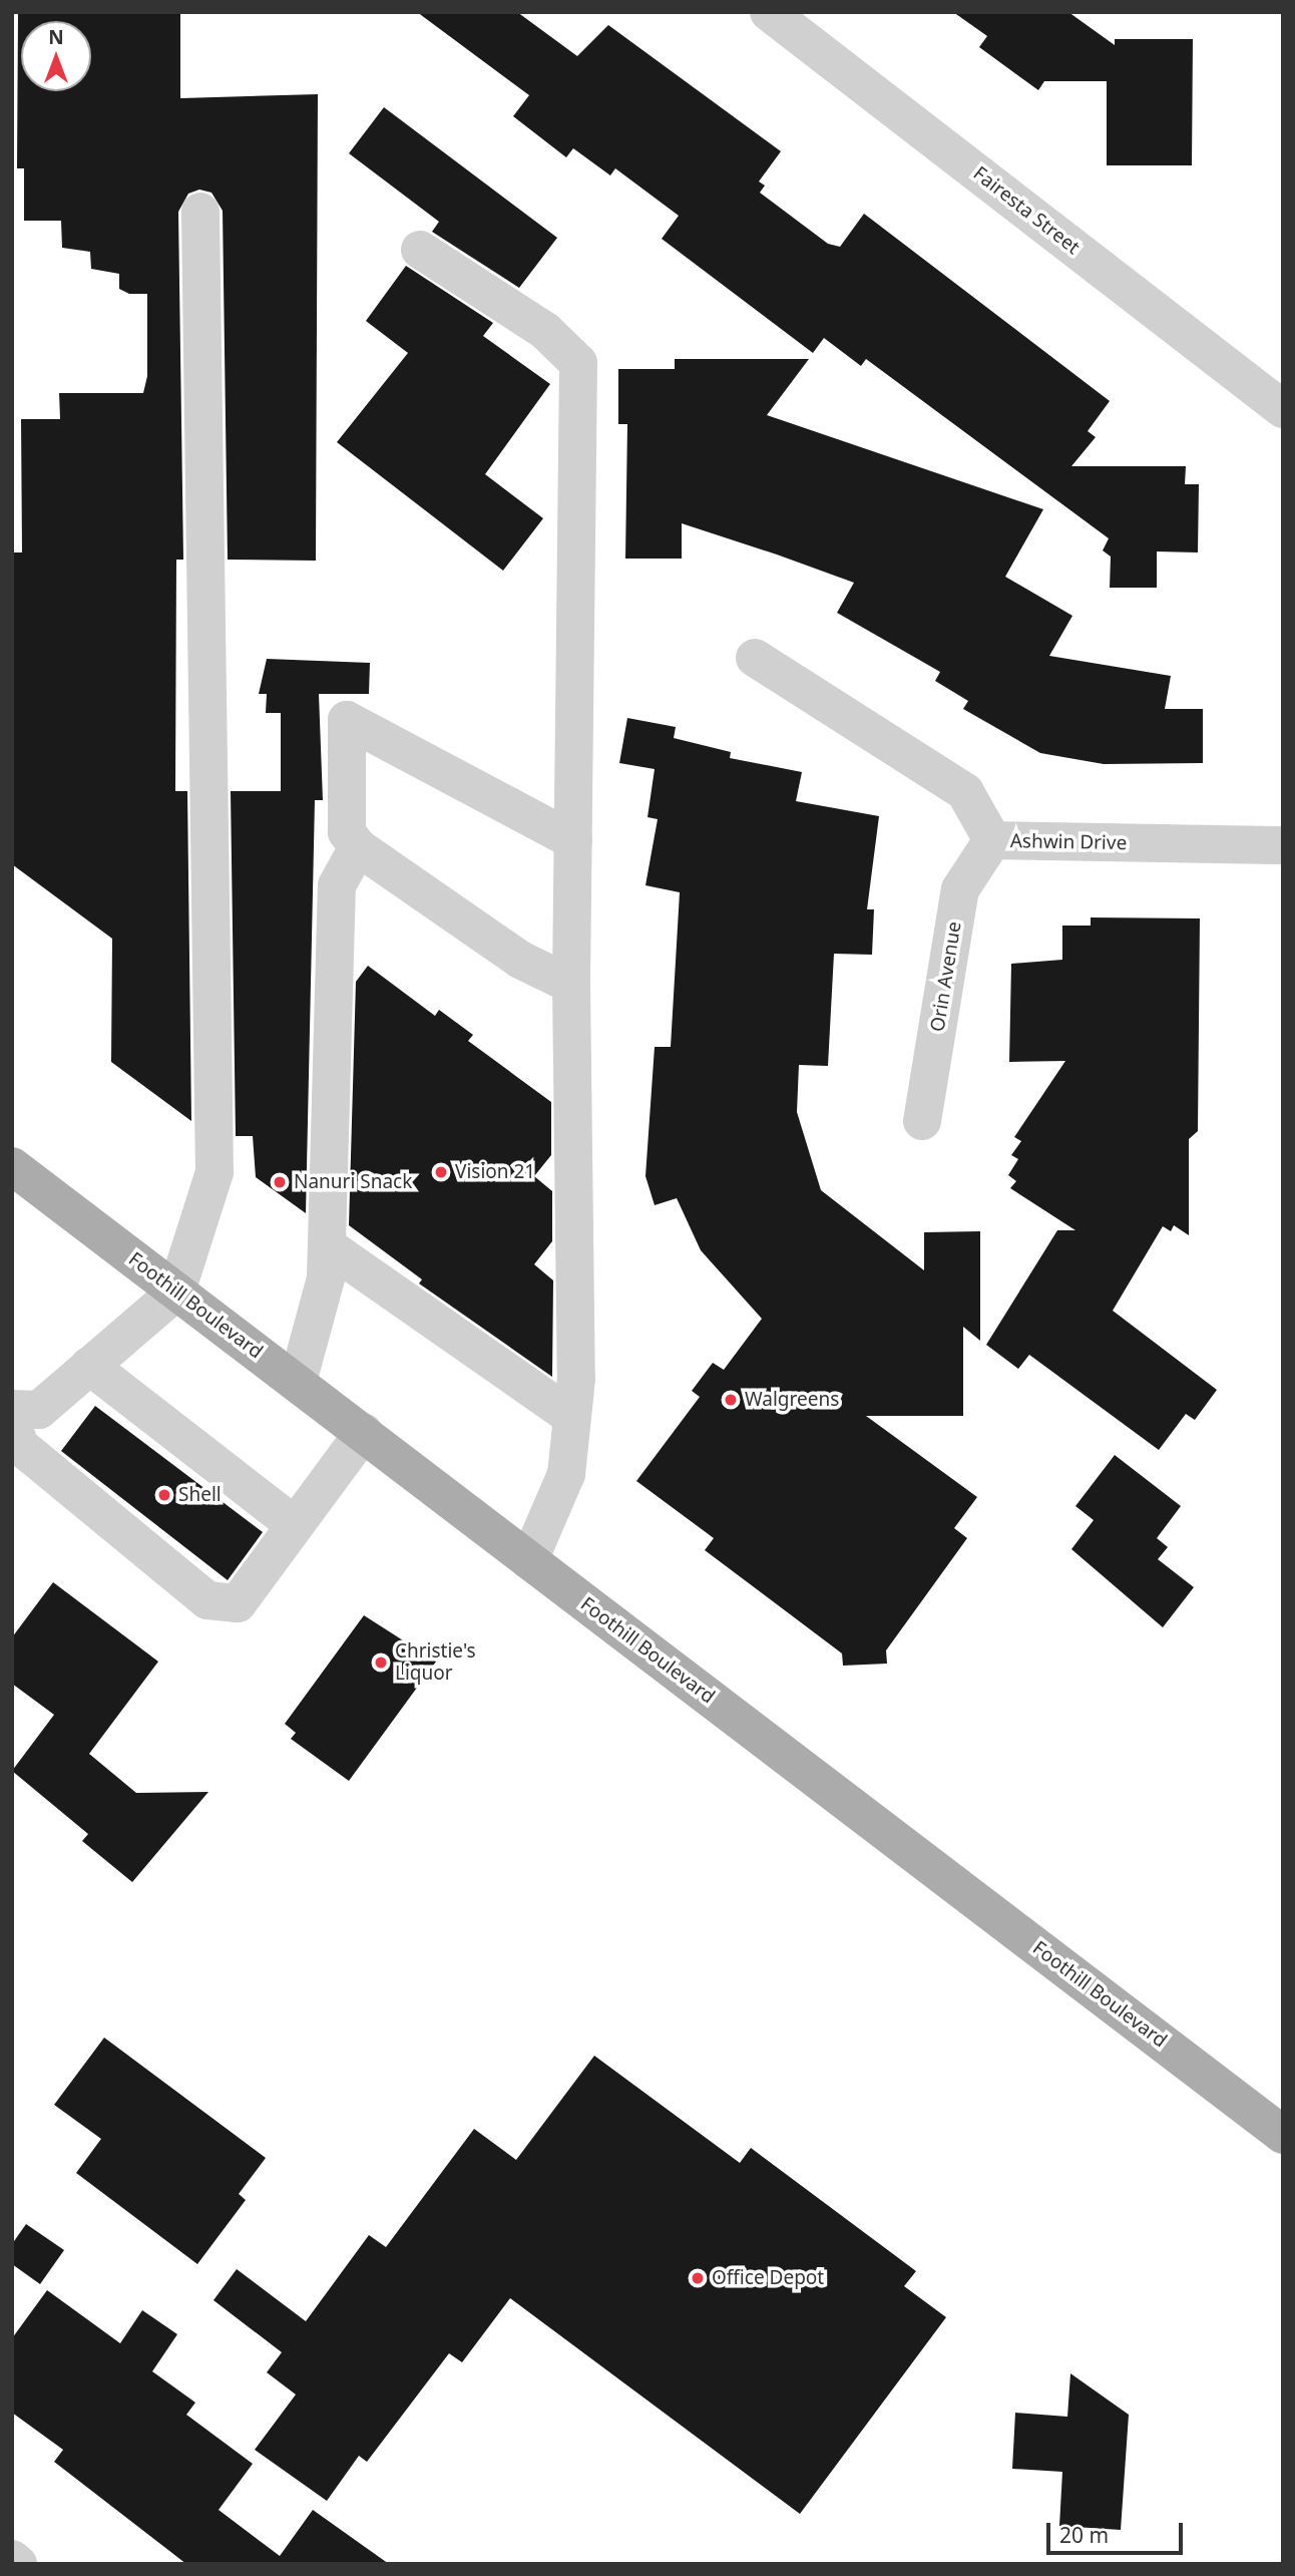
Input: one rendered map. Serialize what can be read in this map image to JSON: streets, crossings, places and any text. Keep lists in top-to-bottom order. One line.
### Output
{"streets":{"main road":["Foothill Boulevard"],"street":["Fairesta Street","Ashwin Drive","Orin Avenue"]},"crossings":[["Ashwin Drive","Orin Avenue"]],"places":["Vision 21","Nanuri Snack","Walgreens","Shell","Christie's Liquor","Office Depot"],"scale_bar":"20 m","north":"top"}
